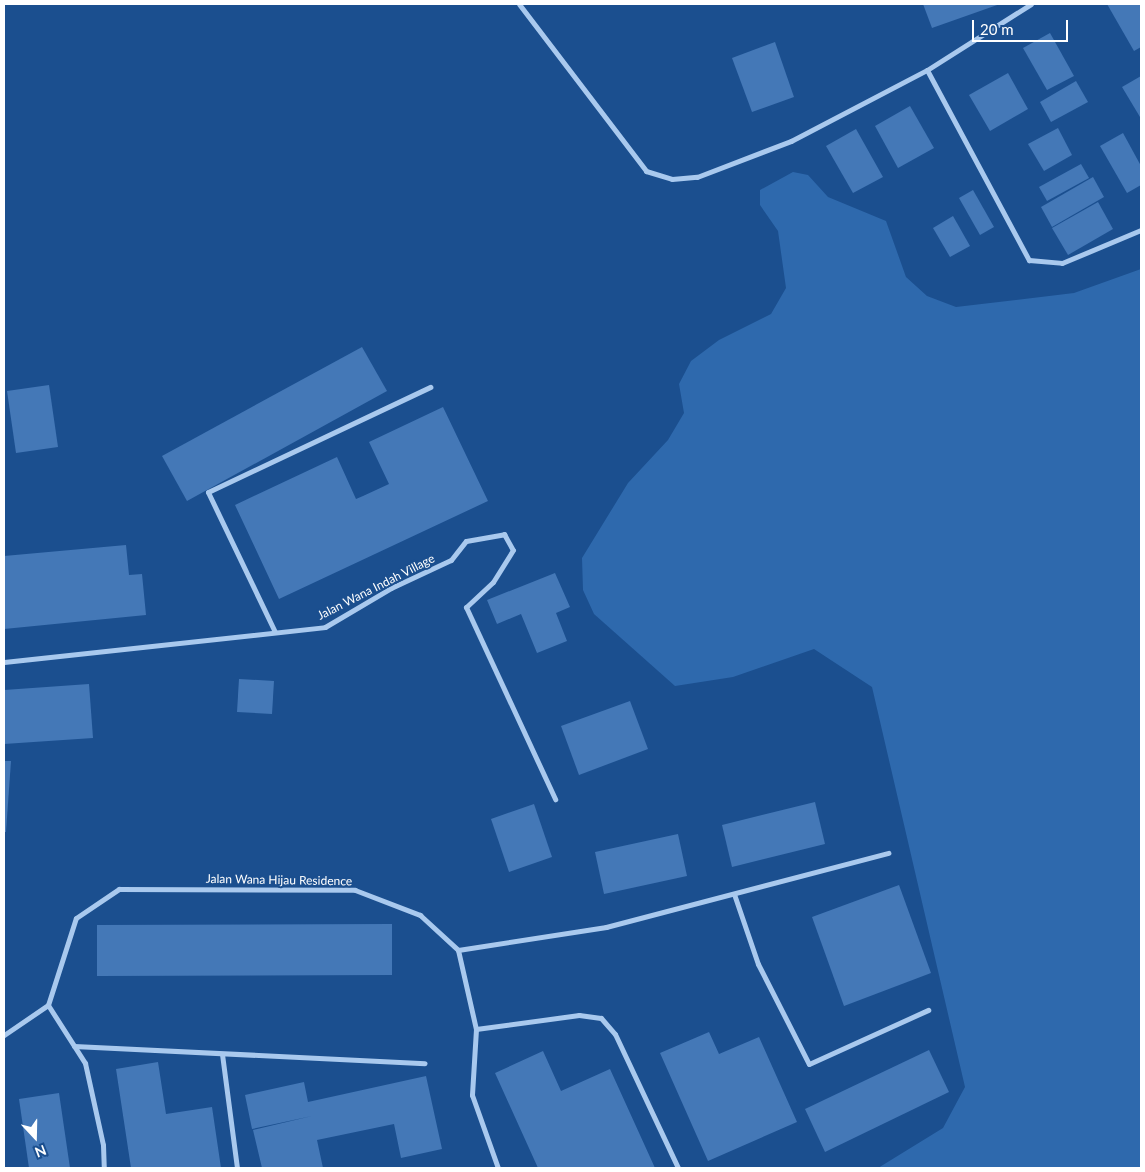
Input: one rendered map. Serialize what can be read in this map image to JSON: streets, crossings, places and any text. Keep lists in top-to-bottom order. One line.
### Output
{"streets":{"street":["Jalan Wana Indah Village","Jalan Wana Hijau Residence"]},"scale_bar":"20 m","north":"bottom"}
